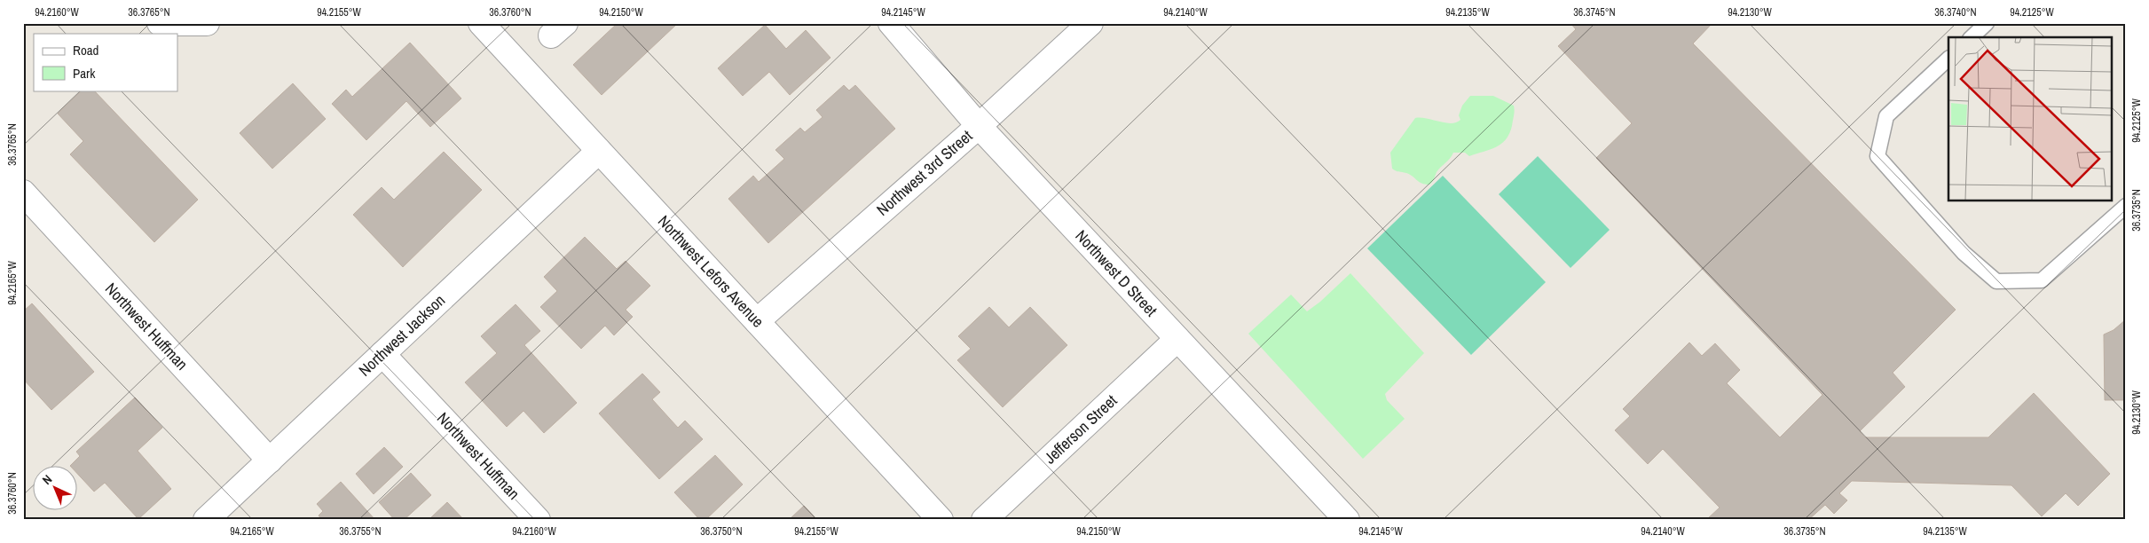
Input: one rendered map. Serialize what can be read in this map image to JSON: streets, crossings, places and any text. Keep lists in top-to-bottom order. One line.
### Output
{"streets":{"street":["Northwest 3rd Street","Northwest Lefors Avenue","Northwest D Street","Northwest Huffman","Northwest Jackson","Jefferson Street"]},"crossings":[["Northwest 3rd Street","Northwest Lefors Avenue"],["Northwest 3rd Street","Northwest D Street"],["Northwest Lefors Avenue","Northwest Jackson"],["Northwest D Street","Jefferson Street"],["Northwest Huffman","Northwest Jackson"]],"legend":["Road","Park"],"north":"top left","coordinates":["94.2160°W","36.3765°N","94.2155°W","36.3760°N","94.2150°W","94.2145°W","94.2140°W","94.2135°W","36.3745°N","94.2130°W","36.3740°N","94.2125°W","36.3735°N","94.2165°W","36.3755°N","36.3750°N"]}
